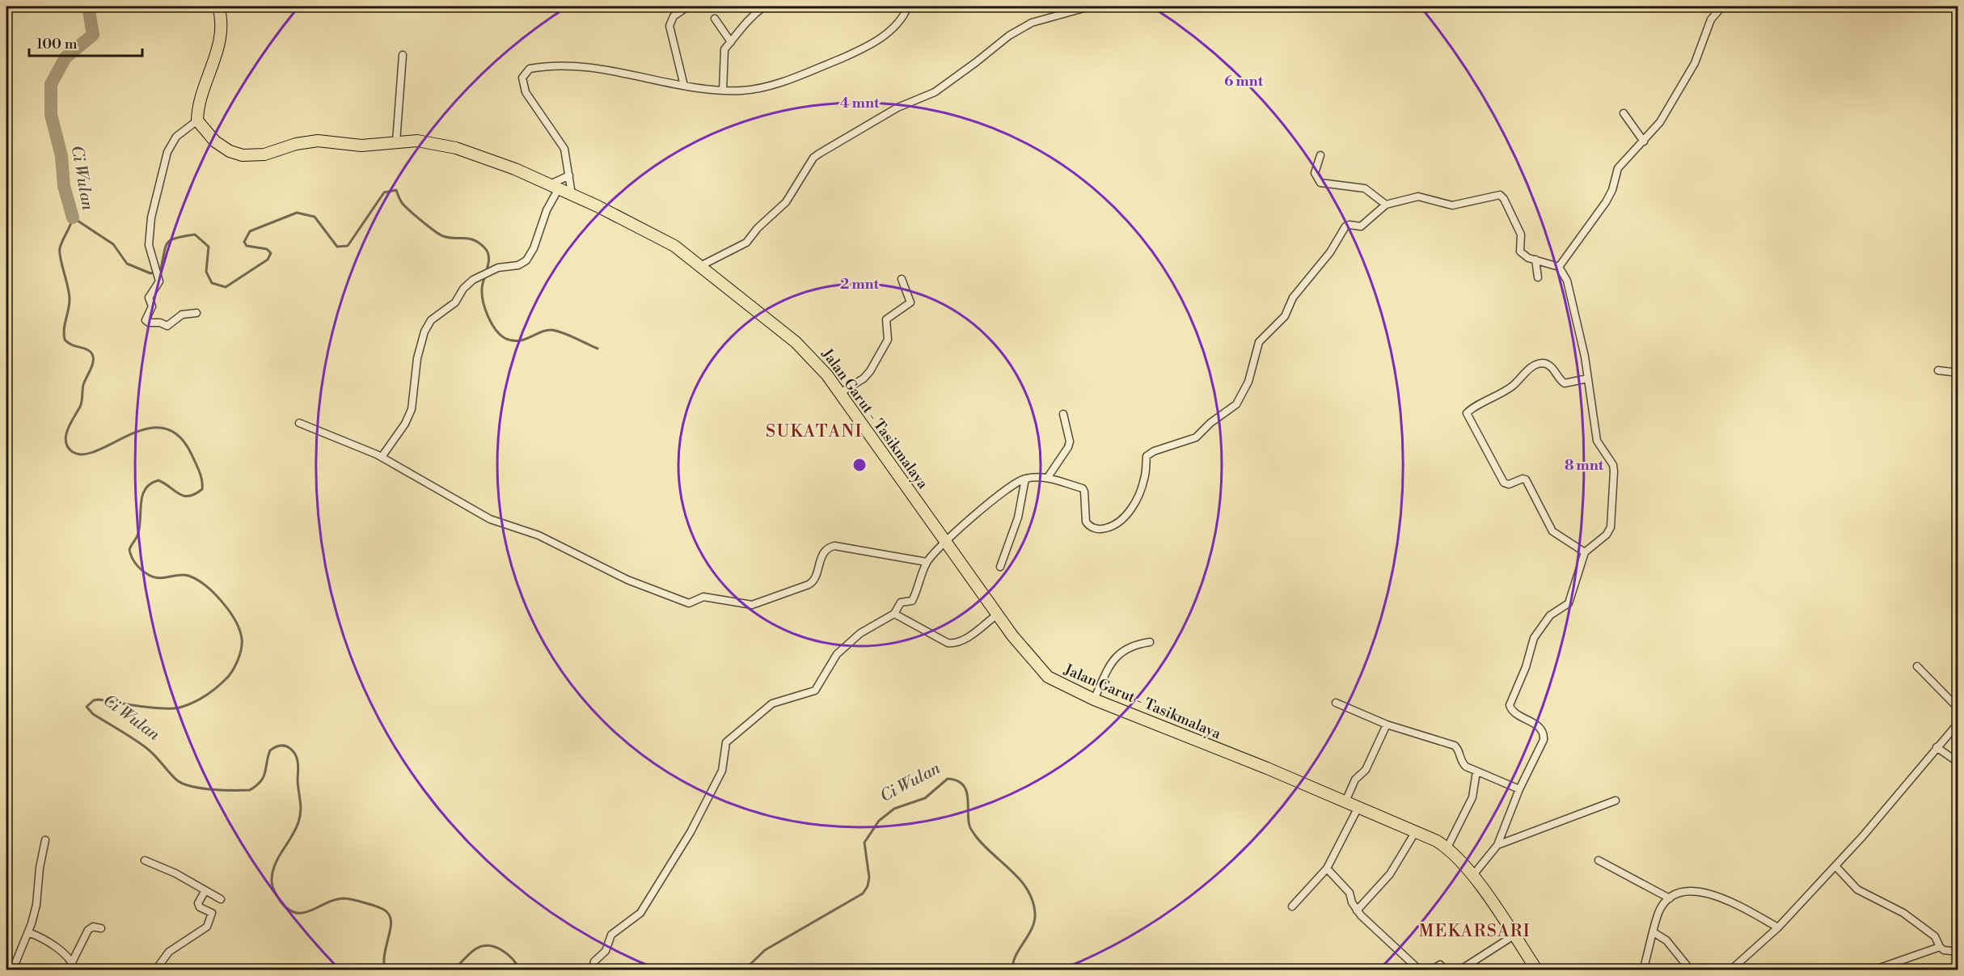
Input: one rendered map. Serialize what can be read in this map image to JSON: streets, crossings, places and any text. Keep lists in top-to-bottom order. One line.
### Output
{"streets":{"main road":["Jalan Garut - Tasikmalaya"]},"districts":["SUKATANI","MEKARSARI"],"water":["Ci Wulan"],"scale_bar":"100 m","rings":["6 mnt","4 mnt","2 mnt","8 mnt"]}
